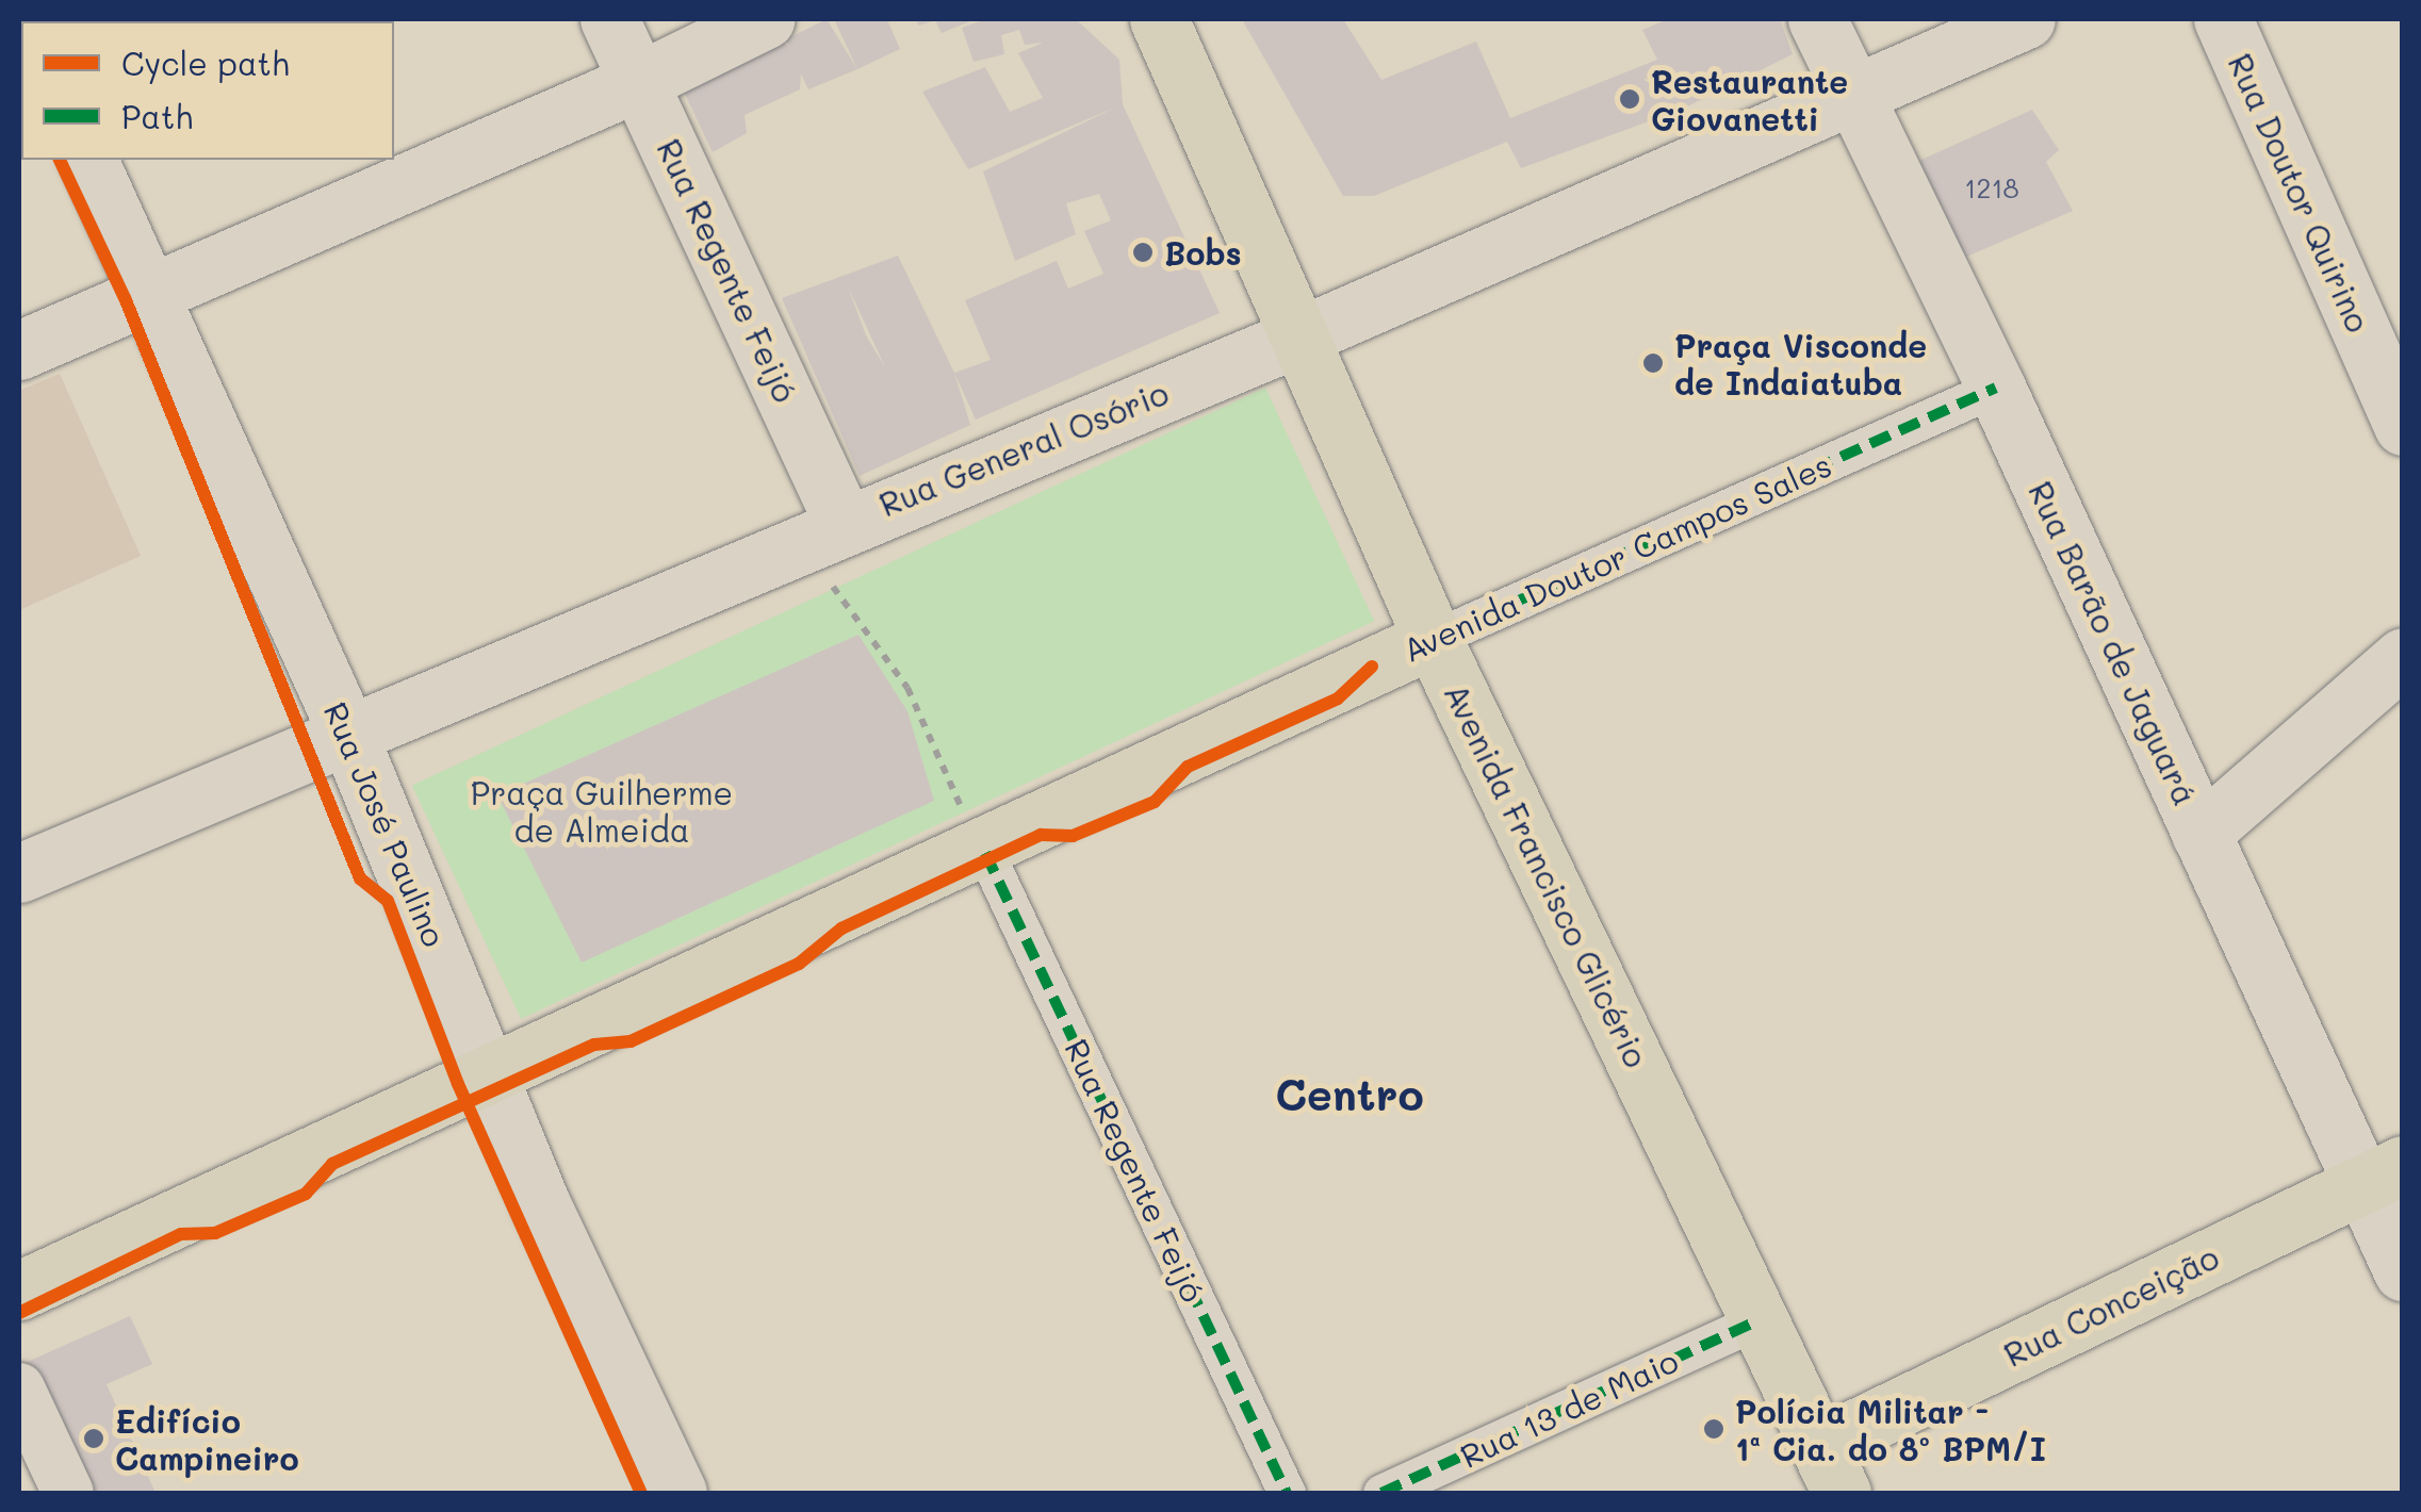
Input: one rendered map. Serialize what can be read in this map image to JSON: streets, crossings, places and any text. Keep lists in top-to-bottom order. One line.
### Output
{"streets":{"main road":["Rua Doutor Quirino","Rua Regente Feijó","Rua General Osório","Avenida Doutor Campos Sales","Rua Barão de Jaguará","Rua José Paulino","Avenida Francisco Glicério","Rua Conceição"],"street":["Rua 13 de Maio"]},"crossings":[["Rua Regente Feijó","Rua General Osório"],["Rua Regente Feijó","Avenida Doutor Campos Sales"],["Rua General Osório","Rua Barão de Jaguará"],["Rua General Osório","Rua José Paulino"],["Rua General Osório","Avenida Francisco Glicério"],["Avenida Doutor Campos Sales","Rua Barão de Jaguará"],["Avenida Doutor Campos Sales","Rua José Paulino"],["Avenida Doutor Campos Sales","Avenida Francisco Glicério"],["Rua Barão de Jaguará","Rua Conceição"],["Avenida Francisco Glicério","Rua Conceição"],["Avenida Francisco Glicério","Rua 13 de Maio"]],"districts":["Centro"],"parks":["Praça Guilherme de Almeida"],"places":["Restaurante Giovanetti","Bobs","Praça Visconde de Indaiatuba","Polícia Militar - 1ª Cia. do 8º BPM/I","Edifício Campineiro"],"house_numbers":["1218"],"legend":["Cycle path","Path"]}
